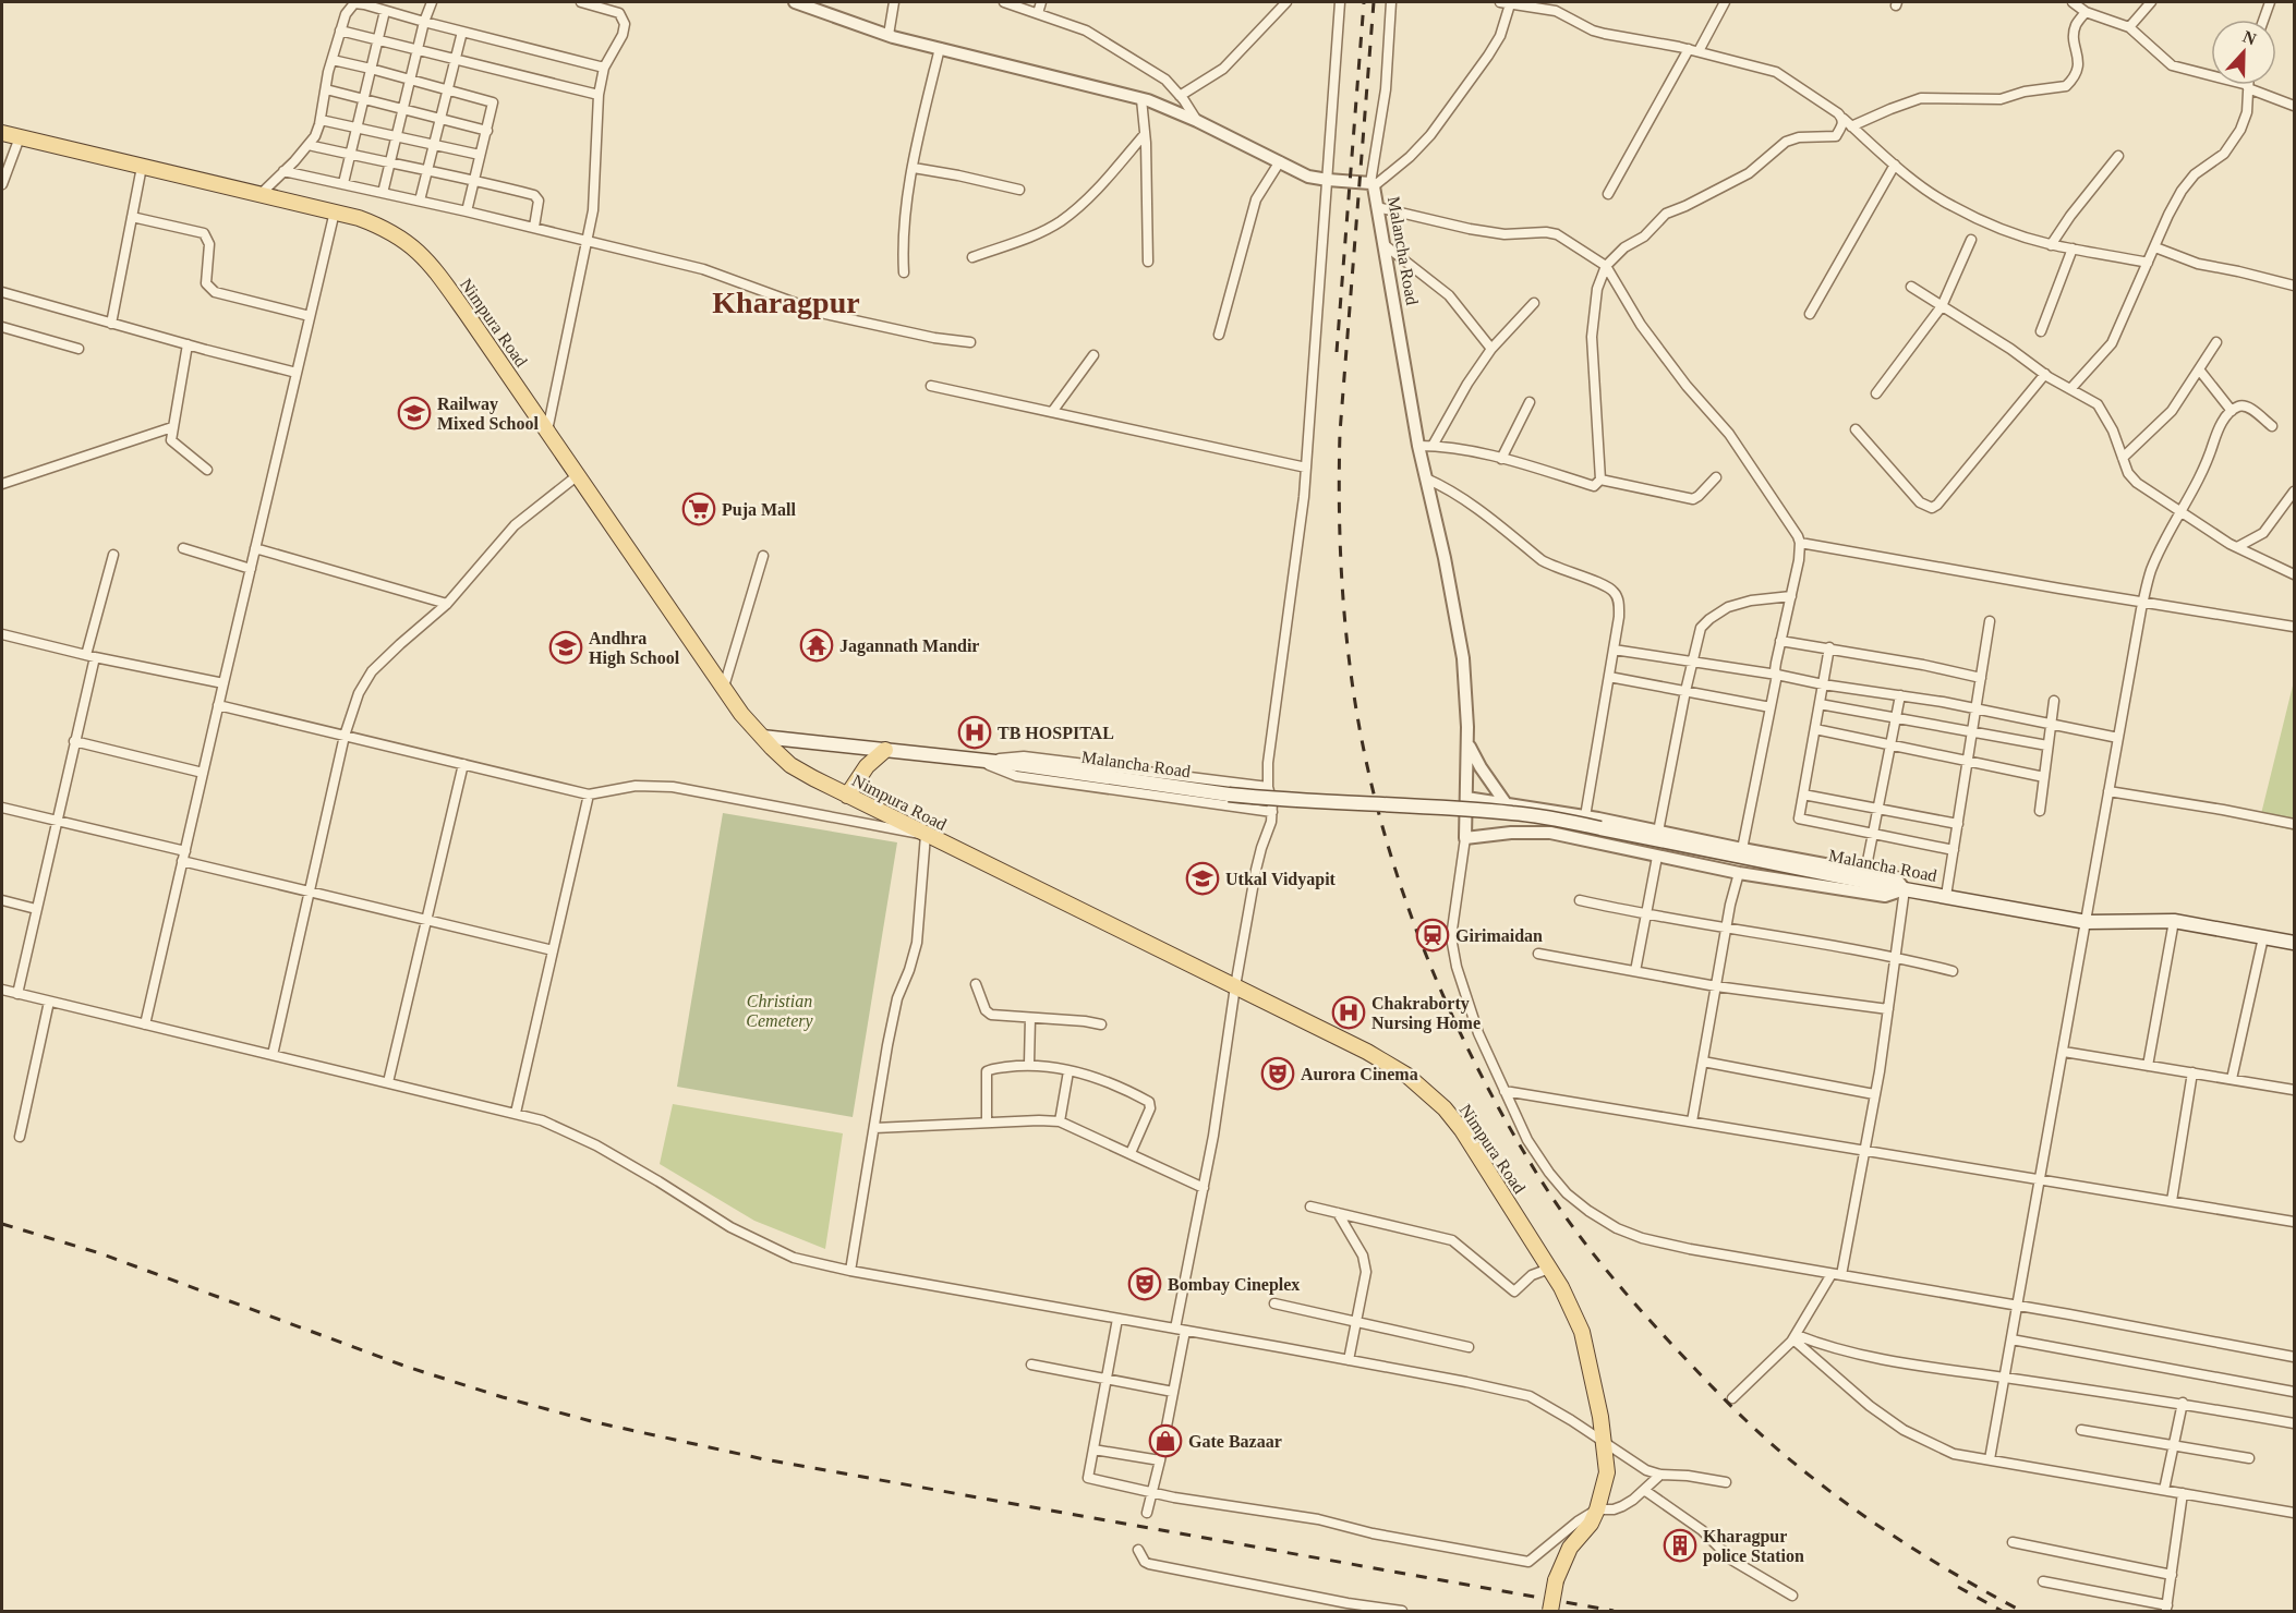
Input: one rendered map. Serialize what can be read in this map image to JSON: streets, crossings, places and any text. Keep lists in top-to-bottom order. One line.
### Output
{"streets":{"main road":["Malancha Road","Nimpura Road"]},"crossings":[["Malancha Road","Nimpura Road"]],"districts":["Kharagpur"],"parks":["Christian Cemetery"],"places":{"school or university":["Railway Mixed School","Andhra High School","Utkal Vidyapit"],"supermarket":["Puja Mall"],"temple":["Jagannath Mandir"],"hospital":["TB HOSPITAL","Chakraborty Nursing Home"],"station":["Girimaidan"],"theatre":["Aurora Cinema","Bombay Cineplex"],"shop":["Gate Bazaar"],"building":["Kharagpur police Station"]},"north":"top"}
